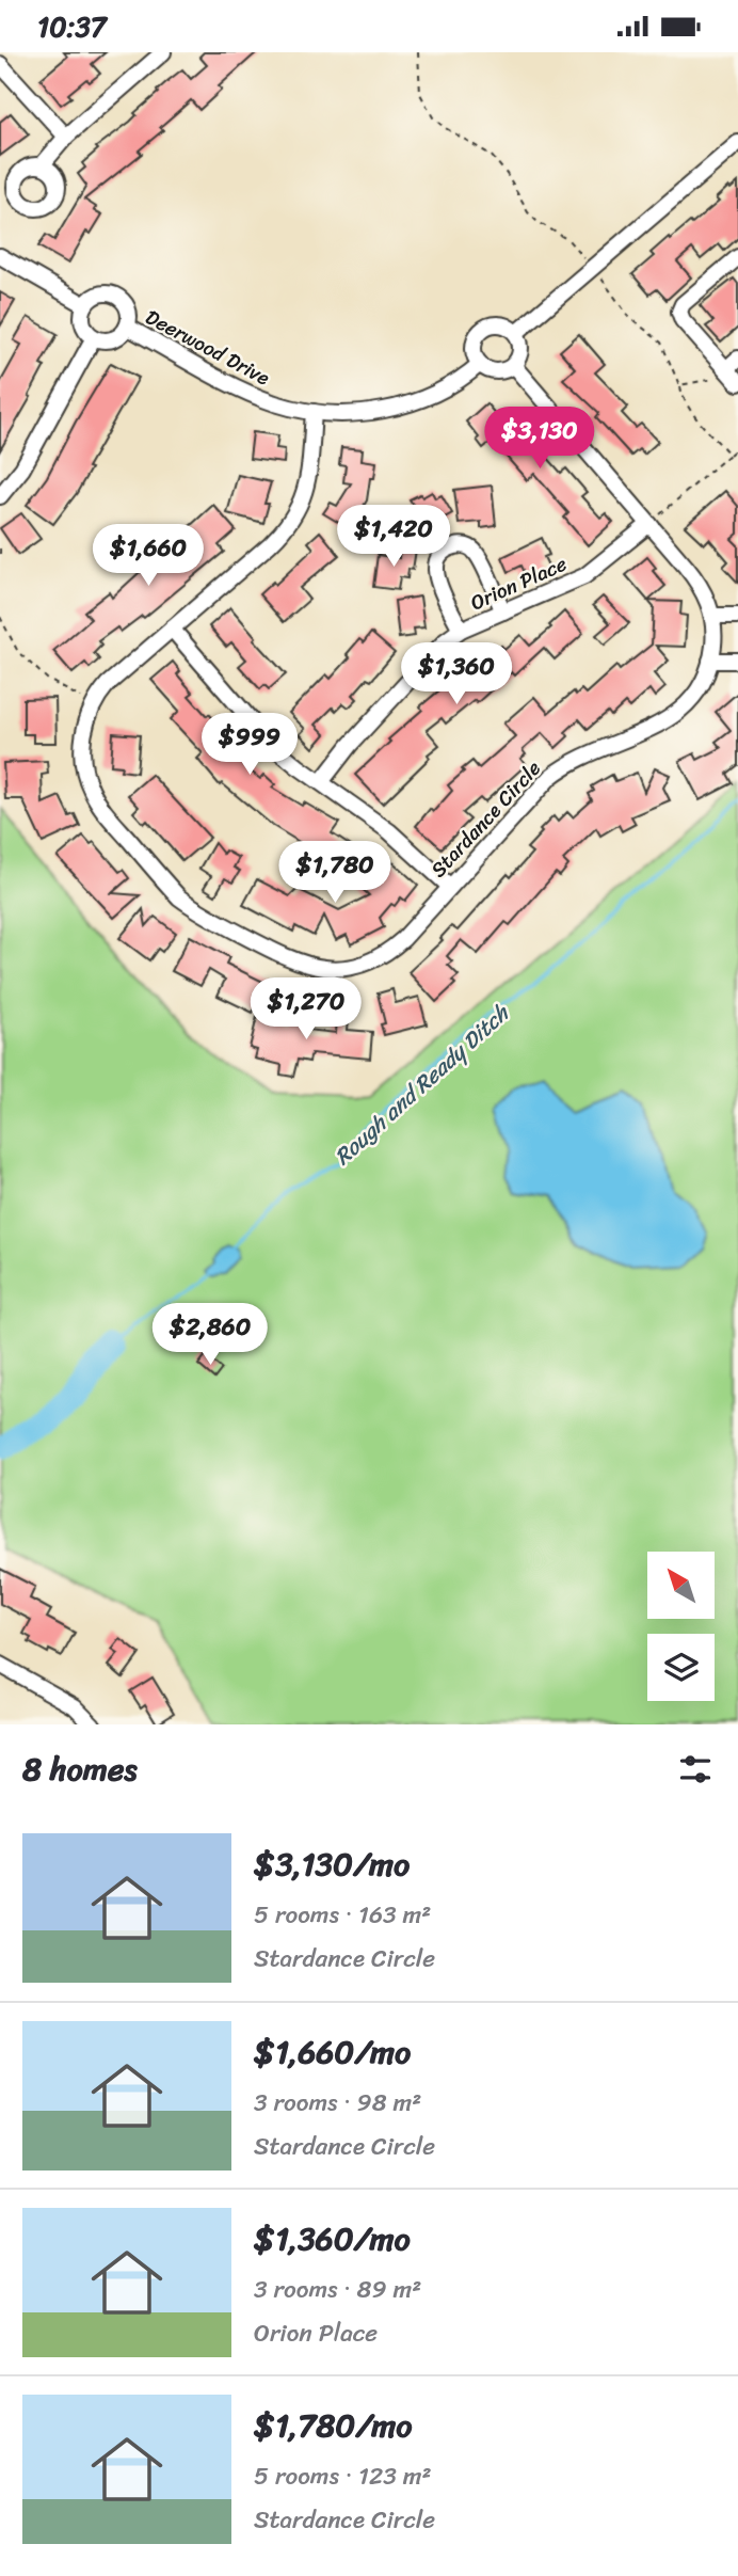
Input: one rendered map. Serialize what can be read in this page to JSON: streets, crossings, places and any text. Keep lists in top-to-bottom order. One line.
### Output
{"streets":{"street":["Deerwood Drive","Orion Place","Stardance Circle"]},"crossings":[["Deerwood Drive","Stardance Circle"],["Orion Place","Stardance Circle"]],"water":["Rough and Ready Ditch"],"north":"top left","page":{"status":"10:37","price":["$3,130","$1,420","$1,660","$1,360","$999","$1,780","$1,270","$2,860"],"heading":"8 homes","list":[{"name":"$3,130/mo","note":"5 rooms · 163 m² · Stardance Circle"},{"name":"$1,660/mo","note":"3 rooms · 98 m² · Stardance Circle"},{"name":"$1,360/mo","note":"3 rooms · 89 m² · Orion Place"},{"name":"$1,780/mo","note":"5 rooms · 123 m² · Stardance Circle"}]}}
